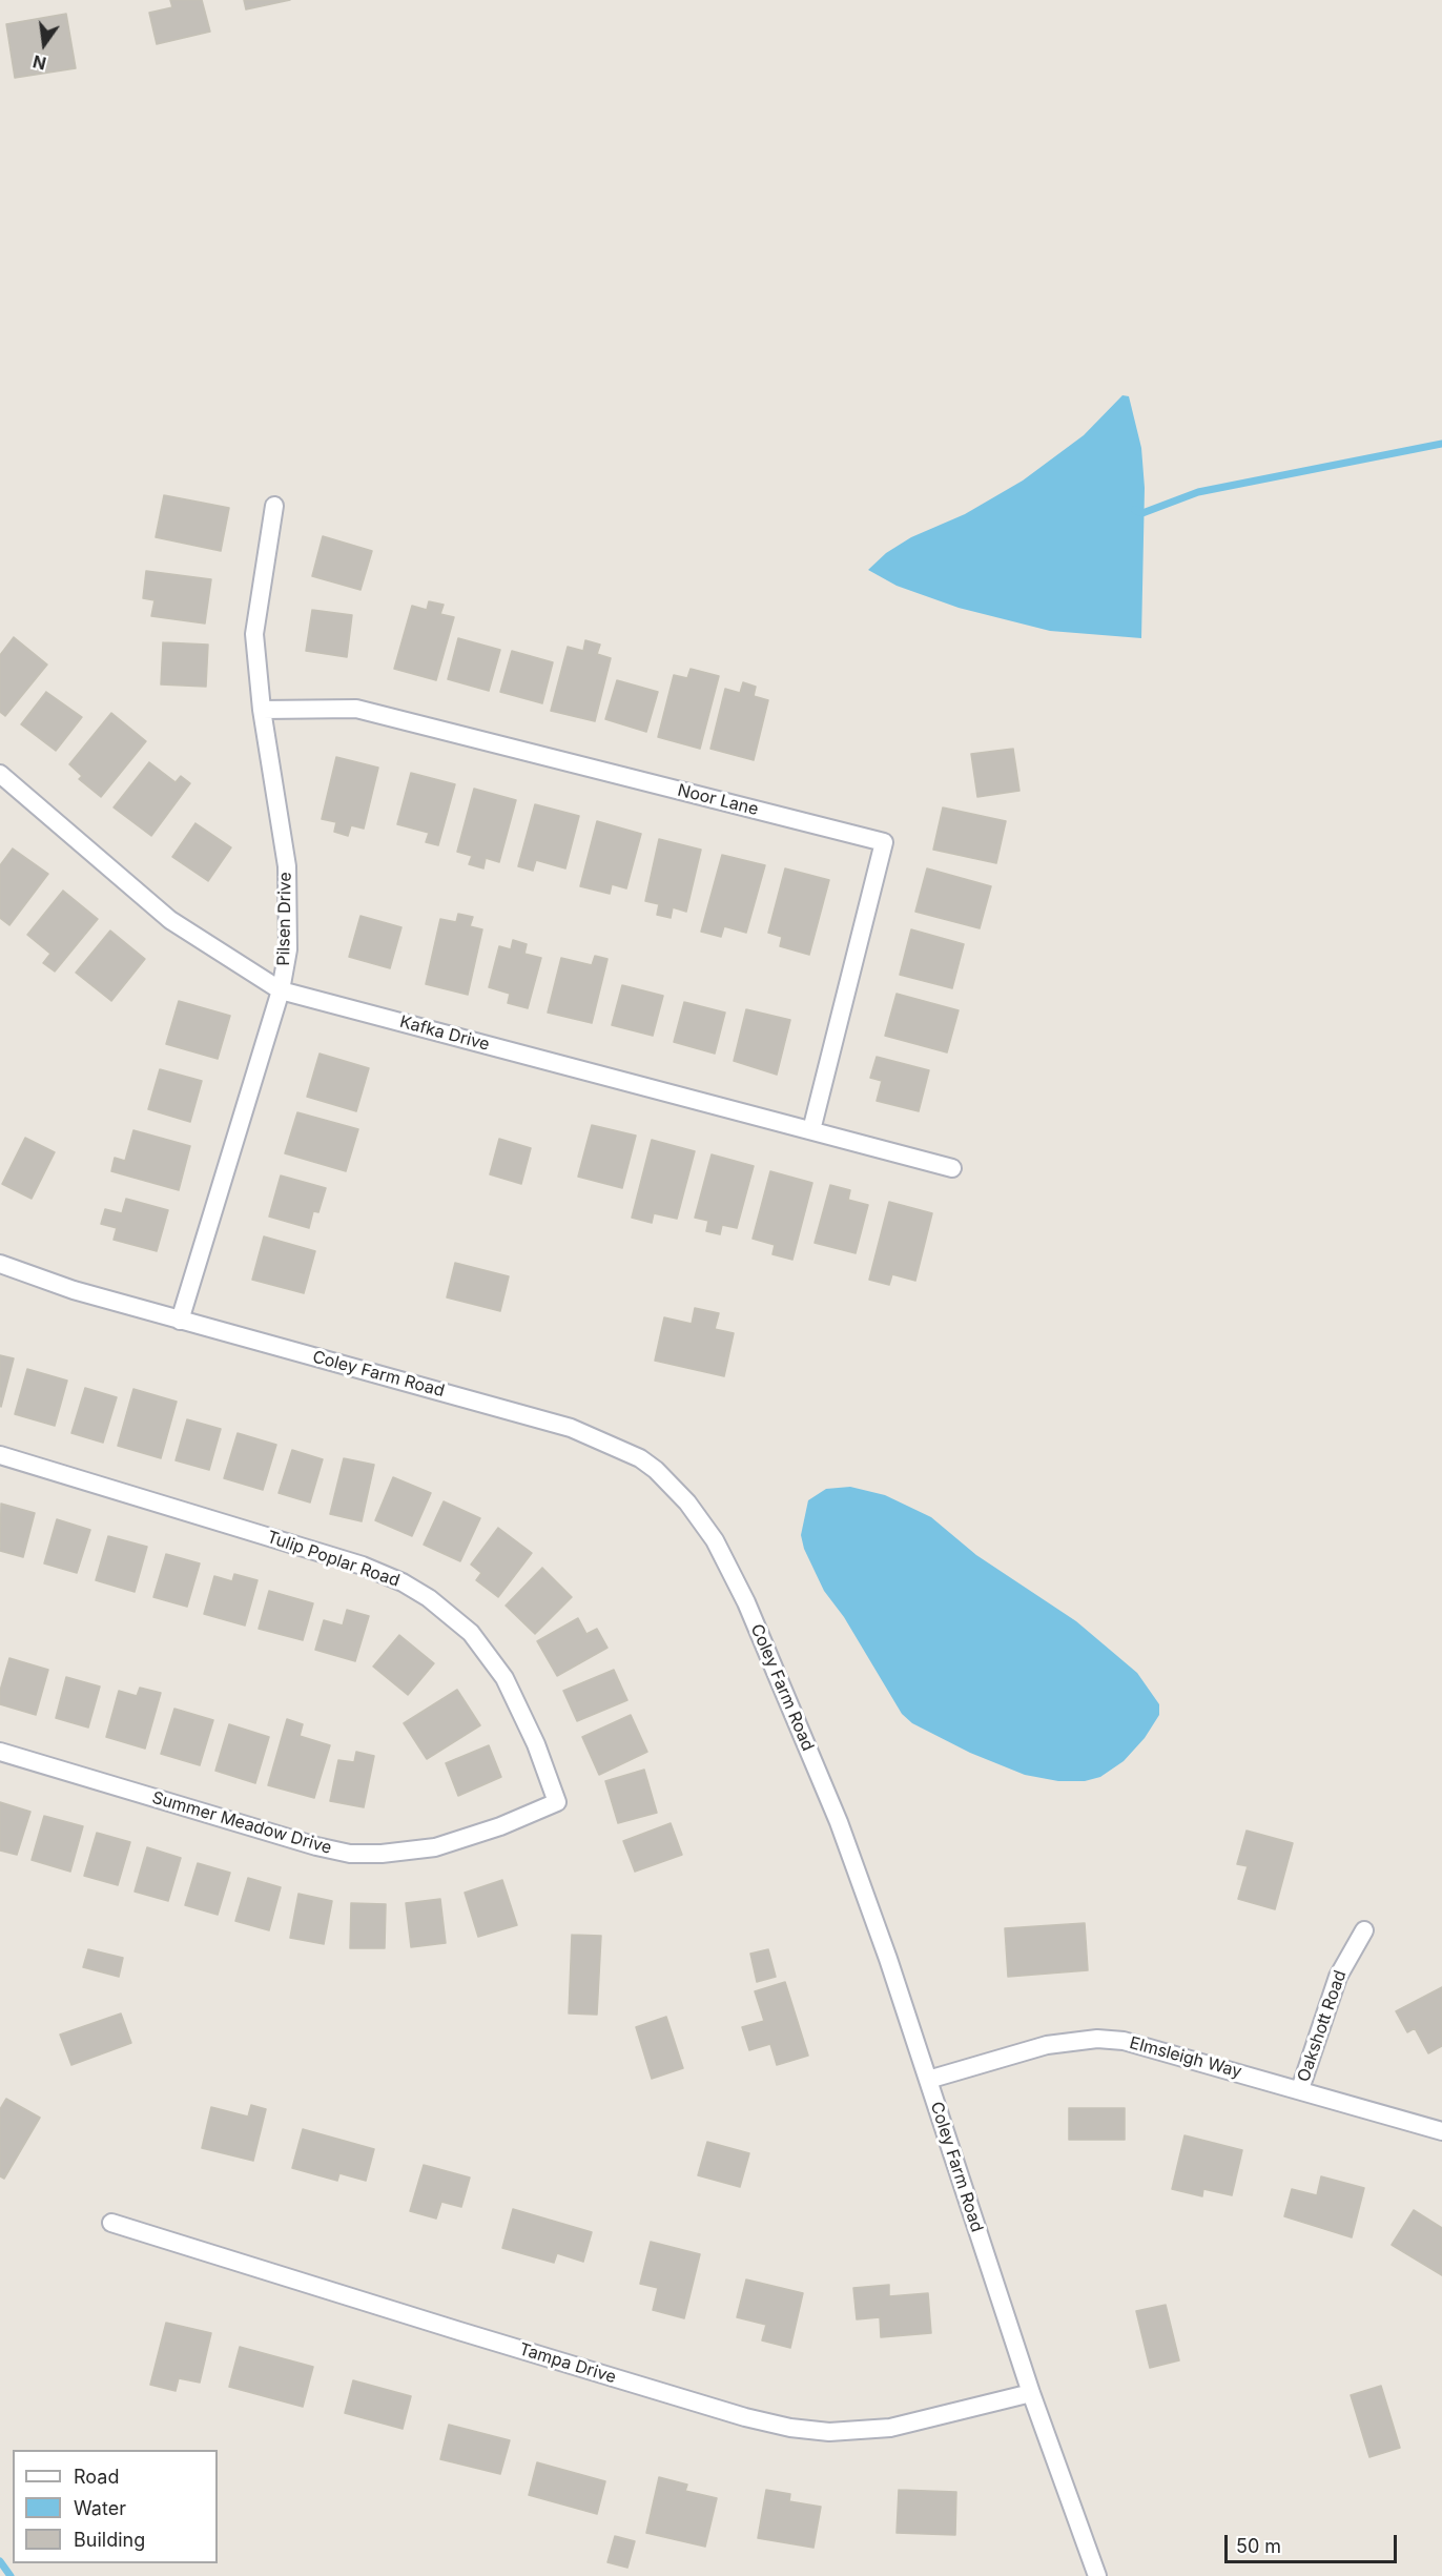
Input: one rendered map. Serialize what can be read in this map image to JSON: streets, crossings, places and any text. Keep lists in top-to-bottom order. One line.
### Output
{"streets":{"street":["Noor Lane","Pilsen Drive","Kafka Drive","Coley Farm Road","Tulip Poplar Road","Summer Meadow Drive","Oakshott Road","Elmsleigh Way","Tampa Drive"]},"crossings":[["Noor Lane","Pilsen Drive"],["Noor Lane","Kafka Drive"],["Pilsen Drive","Kafka Drive"],["Pilsen Drive","Coley Farm Road"],["Coley Farm Road","Elmsleigh Way"],["Coley Farm Road","Tampa Drive"],["Tulip Poplar Road","Summer Meadow Drive"],["Oakshott Road","Elmsleigh Way"]],"legend":["Road","Water","Building"],"scale_bar":"50 m","north":"bottom"}
